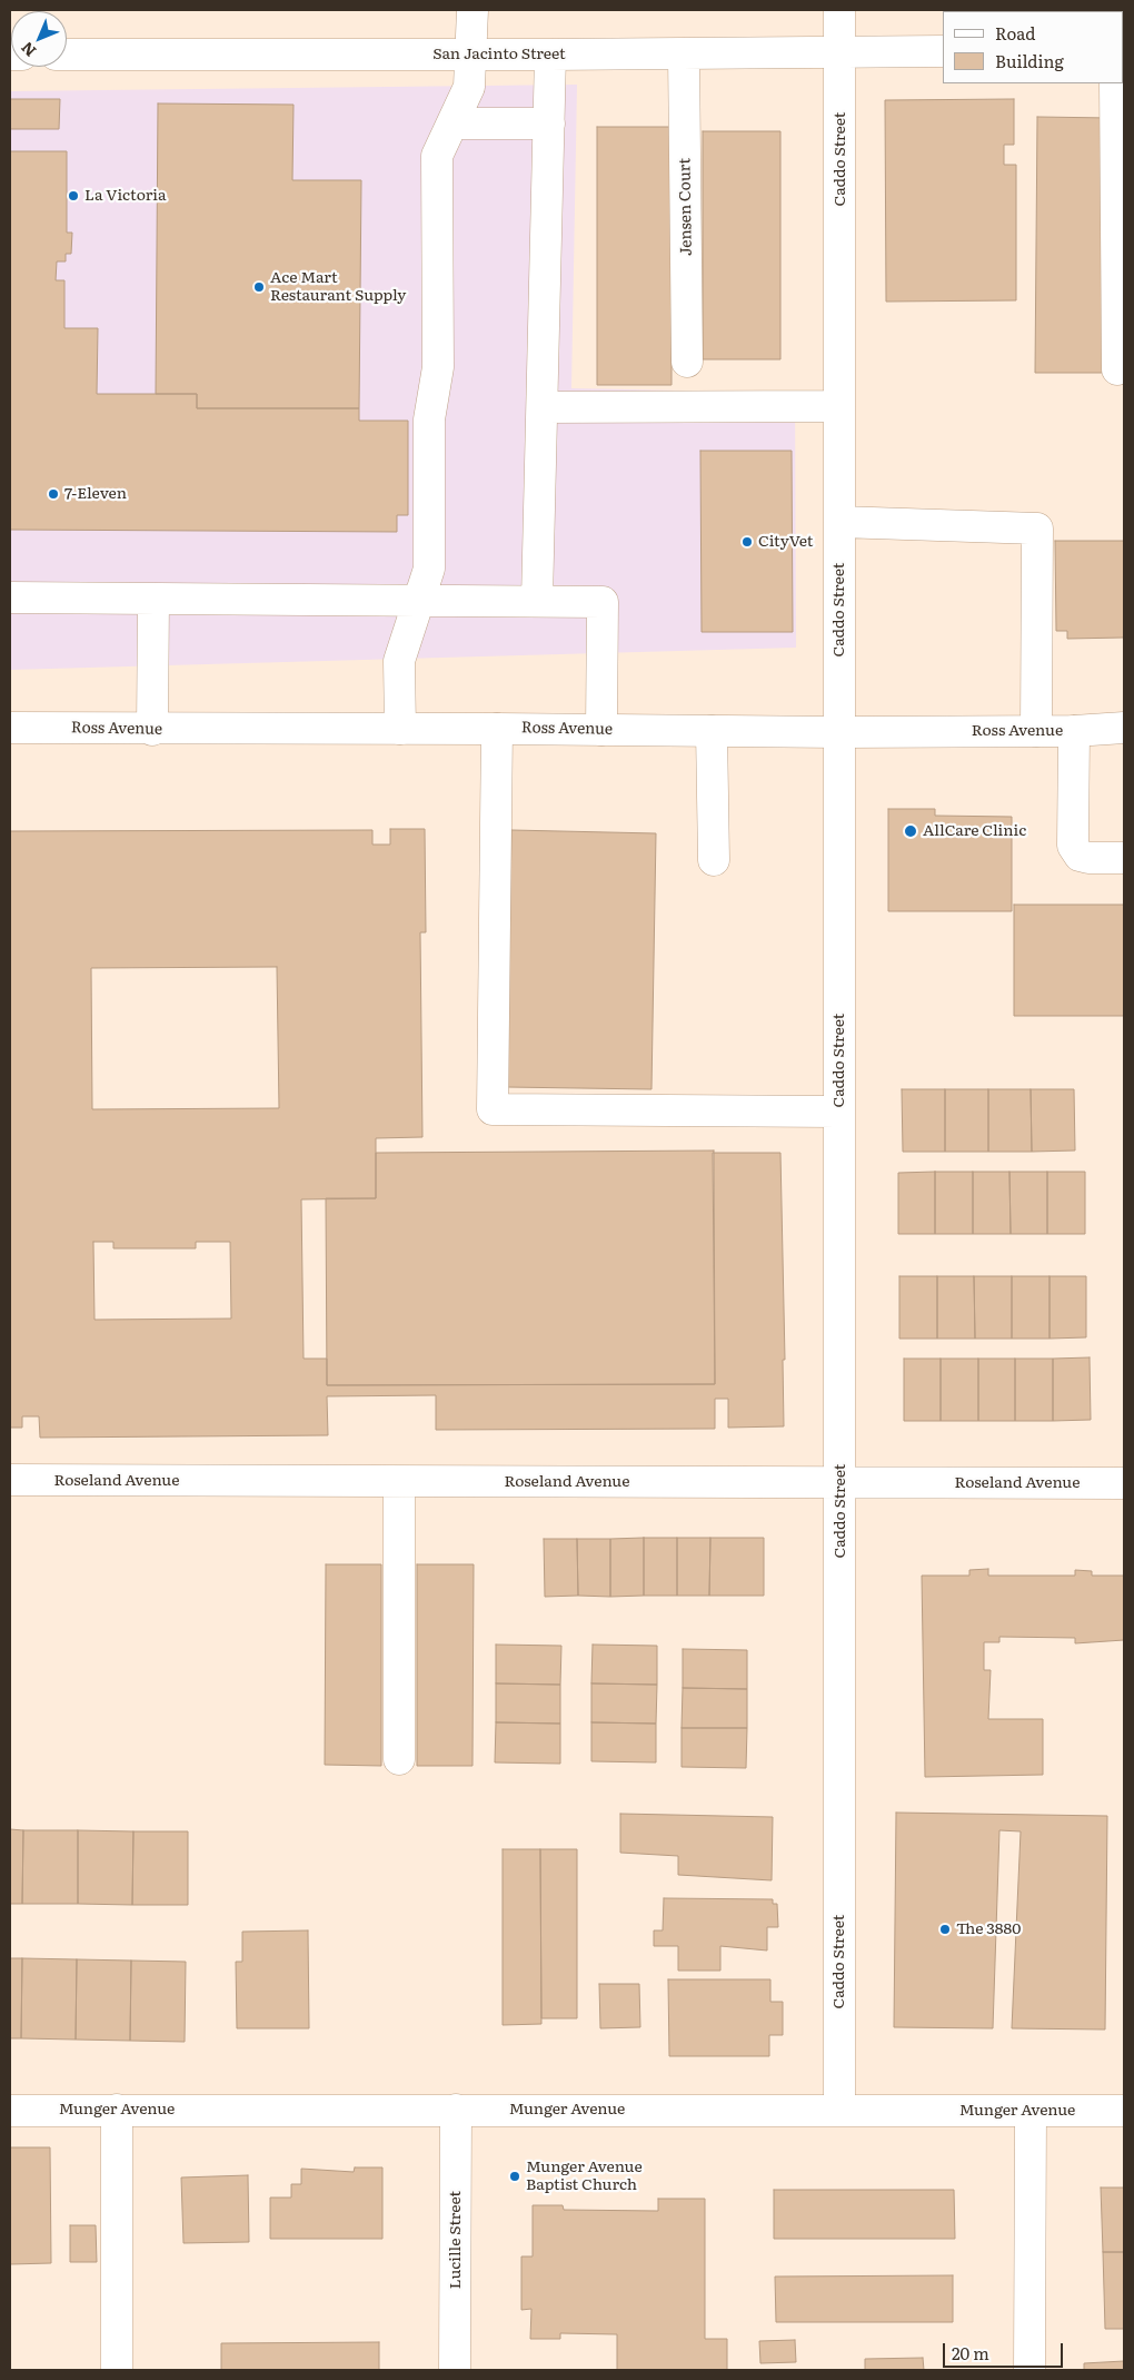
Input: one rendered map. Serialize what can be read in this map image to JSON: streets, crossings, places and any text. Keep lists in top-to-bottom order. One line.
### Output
{"streets":{"street":["San Jacinto Street","Caddo Street","Jensen Court","Ross Avenue","Roseland Avenue","Munger Avenue","Lucille Street"]},"crossings":[["San Jacinto Street","Caddo Street"],["San Jacinto Street","Jensen Court"],["Caddo Street","Ross Avenue"],["Caddo Street","Roseland Avenue"],["Caddo Street","Munger Avenue"],["Munger Avenue","Lucille Street"]],"places":["La Victoria","Ace Mart Restaurant Supply","7-Eleven","CityVet","AllCare Clinic","The 3880","Munger Avenue Baptist Church"],"legend":["Road","Building"],"scale_bar":"20 m","north":"bottom left"}
